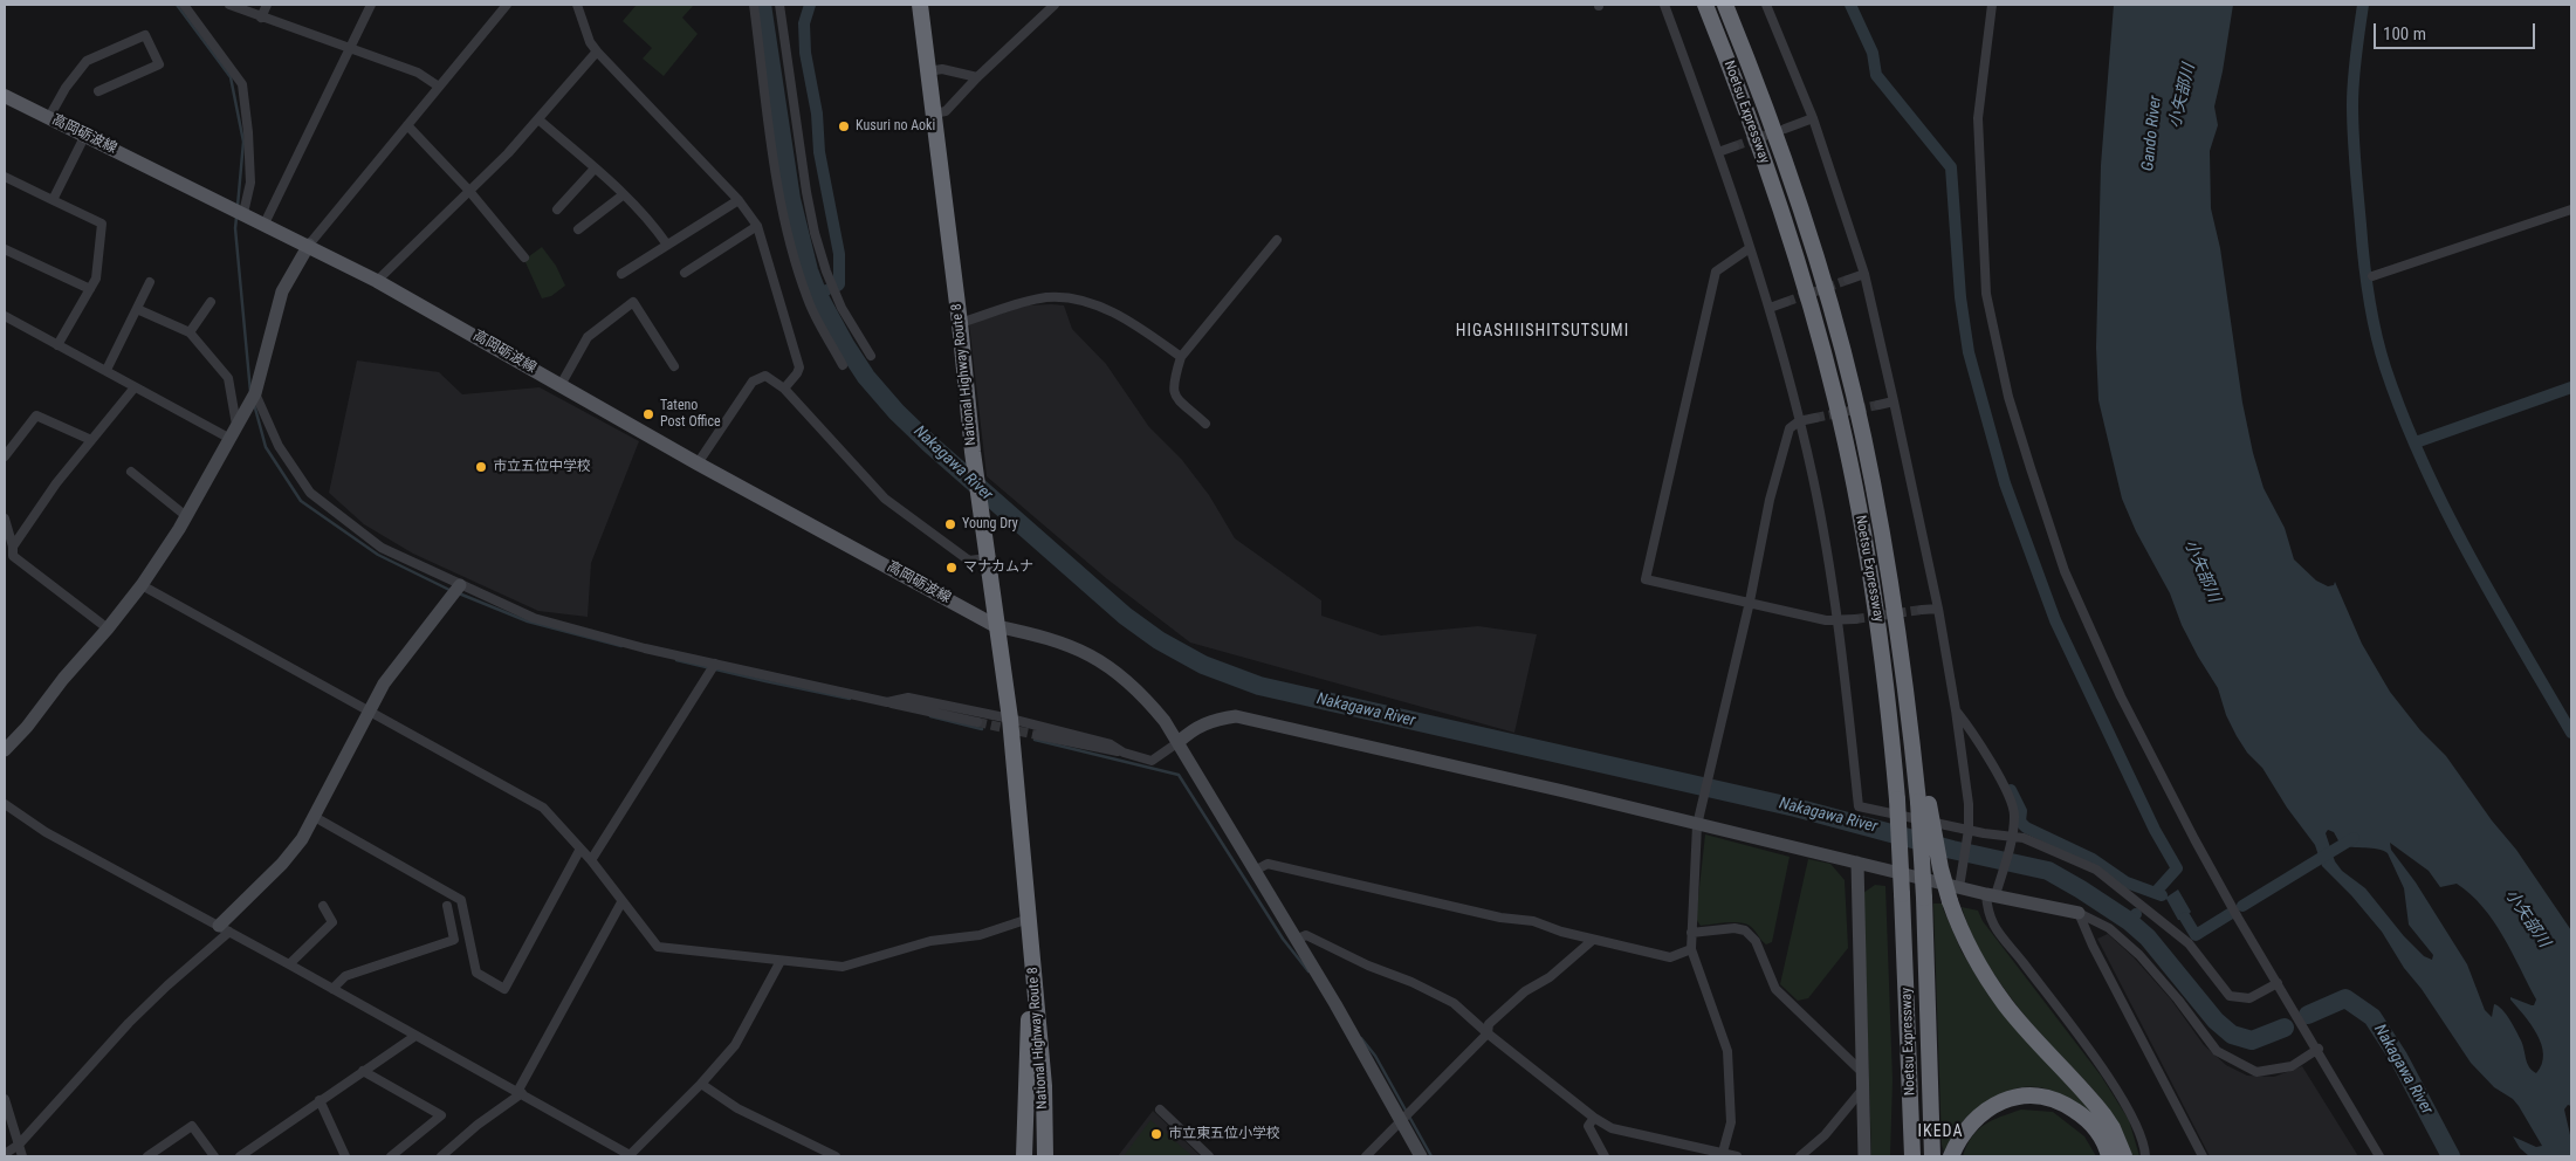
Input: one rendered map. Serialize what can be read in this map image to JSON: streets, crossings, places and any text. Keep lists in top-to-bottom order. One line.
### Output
{"streets":{"highway":["Noetsu Expressway","National Highway Route 8"],"main road":["高岡砺波線"]},"crossings":[["高岡砺波線","National Highway Route 8"]],"districts":["HIGASHIISHITSUTSUMI","IKEDA"],"water":["小矢部川","Gando River","Nakagawa River"],"places":["Kusuri no Aoki","Tateno Post Office","市立五位中学校","Young Dry","マナカムナ","市立東五位小学校"],"scale_bar":"100 m"}
